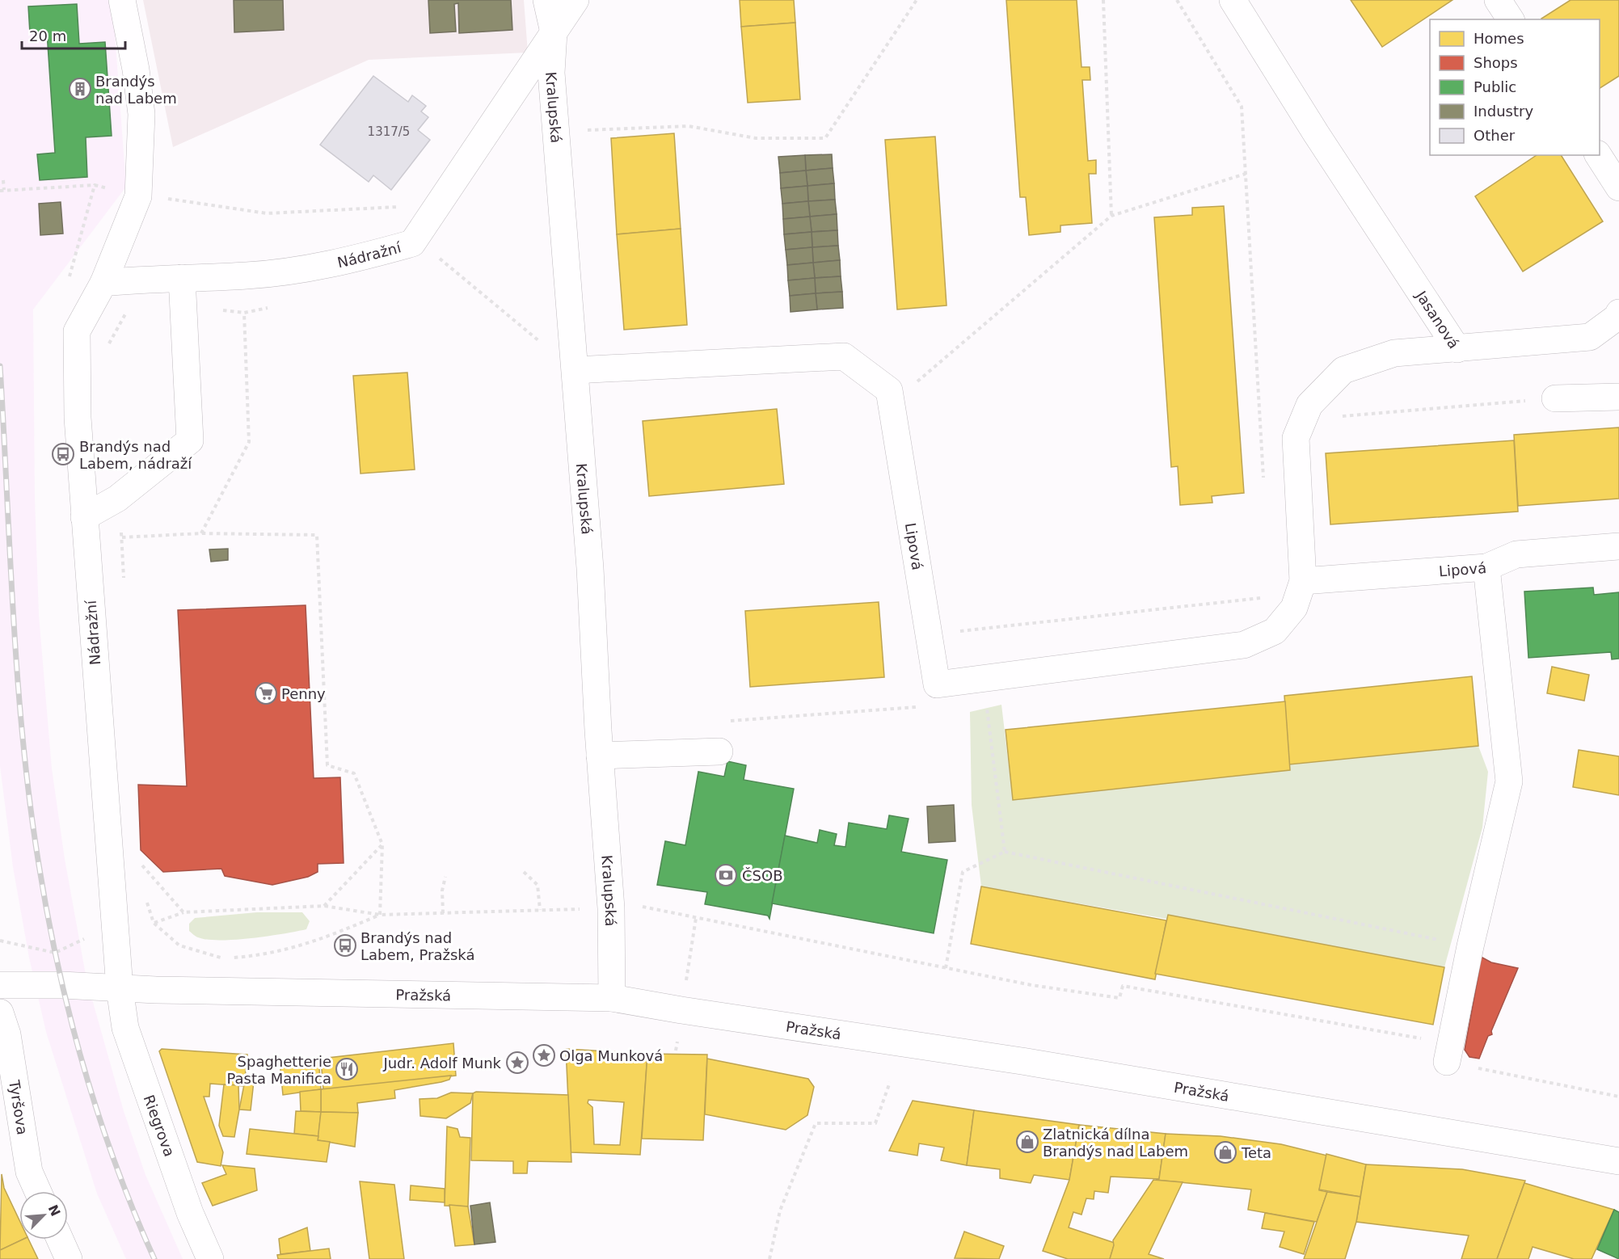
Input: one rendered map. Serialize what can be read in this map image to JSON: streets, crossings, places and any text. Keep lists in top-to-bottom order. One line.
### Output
{"streets":{"street":["Kralupská","Nádražní","Jasanová","Lipová","Pražská","Tyršova","Riegrova"]},"crossings":[["Kralupská","Nádražní"],["Kralupská","Pražská"],["Nádražní","Pražská"],["Nádražní","Riegrova"],["Jasanová","Lipová"],["Pražská","Riegrova"]],"places":{"building":["Brandýs nad Labem"],"bus stop":["Brandýs nad Labem, nádraží","Brandýs nad Labem, Pražská"],"supermarket":["Penny"],"bank":["ČSOB"],"place":["Olga Munková","Judr. Adolf Munk"],"restaurant":["Spaghetterie Pasta Manifica"],"shop":["Zlatnická dílna Brandýs nad Labem","Teta"]},"house_numbers":["1317/5"],"legend":["Homes","Shops","Public","Industry","Other"],"scale_bar":"20 m","north":"top right"}
